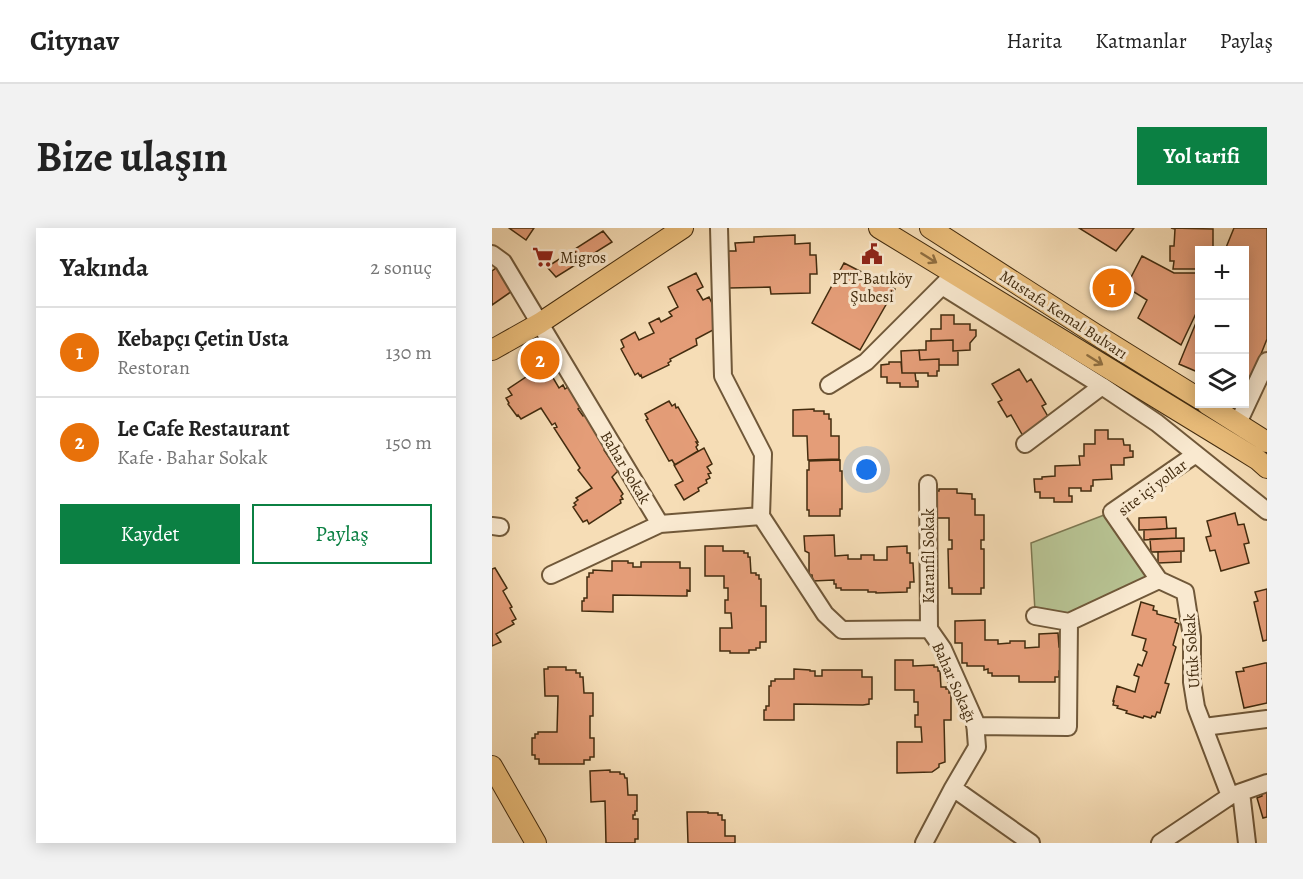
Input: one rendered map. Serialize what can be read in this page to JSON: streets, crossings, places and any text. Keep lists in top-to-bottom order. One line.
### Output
{"streets":{"main road":["Mustafa Kemal Bulvarı"],"street":["Bahar Sokak","site içi yollar","Karanfil Sokak","Ufuk Sokak","Bahar Sokağı"]},"crossings":[["site içi yollar","Ufuk Sokak"],["Karanfil Sokak","Bahar Sokağı"]],"places":{"public building":["PTT-Batıköy Şubesi"],"supermarket":["Migros"]},"page":{"header":"Citynav","nav":["Harita","Katmanlar","Paylaş"],"buttons":["Yol tarifi",["Kaydet","Paylaş"]],"title":"Bize ulaşın","heading":["Yakında","2 sonuç"],"map_buttons":["+","−"],"pins":["1","2"],"list":[{"mark":"1","name":"Kebapçı Çetin Usta","note":"Restoran","value":"130 m"},{"mark":"2","name":"Le Cafe Restaurant","note":"Kafe · Bahar Sokak","value":"150 m"}]}}
